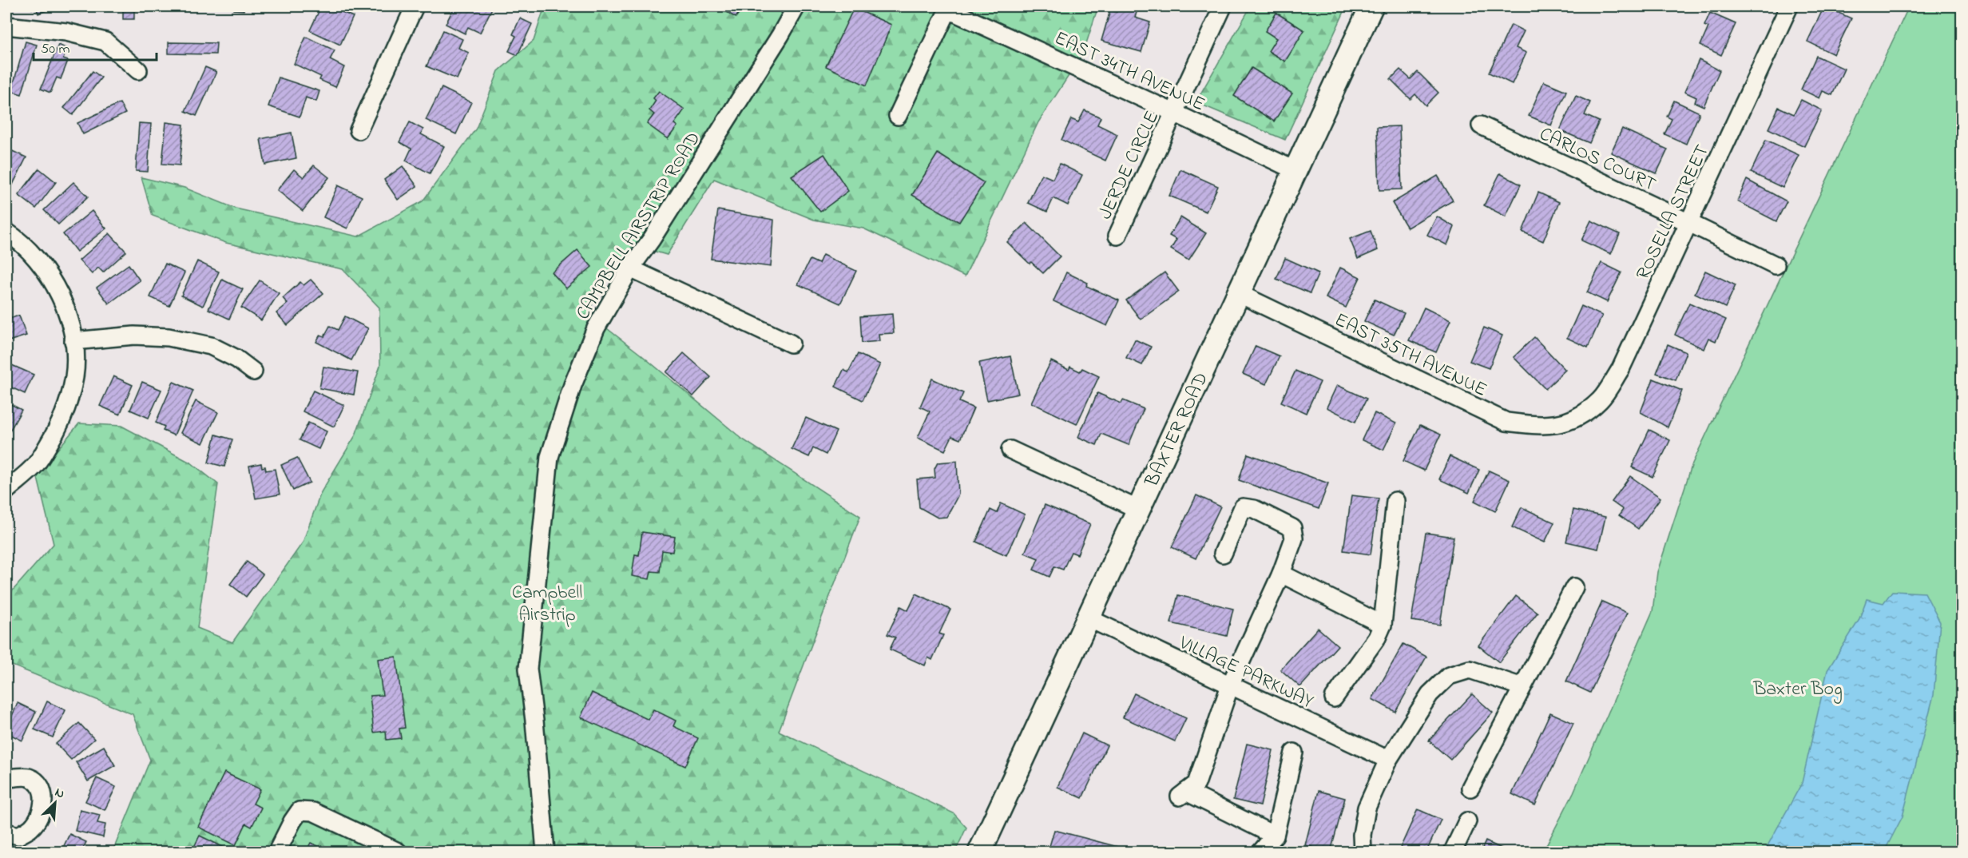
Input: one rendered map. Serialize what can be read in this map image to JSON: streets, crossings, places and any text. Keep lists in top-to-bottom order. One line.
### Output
{"streets":{"street":["EAST 34TH AVENUE","CARLOS COURT","JERDE CIRCLE","ROSELLA STREET","CAMPBELL AIRSTRIP ROAD","EAST 35TH AVENUE","BAXTER ROAD","VILLAGE PARKWAY"]},"crossings":[["EAST 34TH AVENUE","JERDE CIRCLE"],["EAST 34TH AVENUE","BAXTER ROAD"],["CARLOS COURT","ROSELLA STREET"],["ROSELLA STREET","EAST 35TH AVENUE"],["EAST 35TH AVENUE","BAXTER ROAD"],["BAXTER ROAD","VILLAGE PARKWAY"]],"parks":["Campbell Airstrip","Baxter Bog"],"scale_bar":"50 m","north":"top right"}
